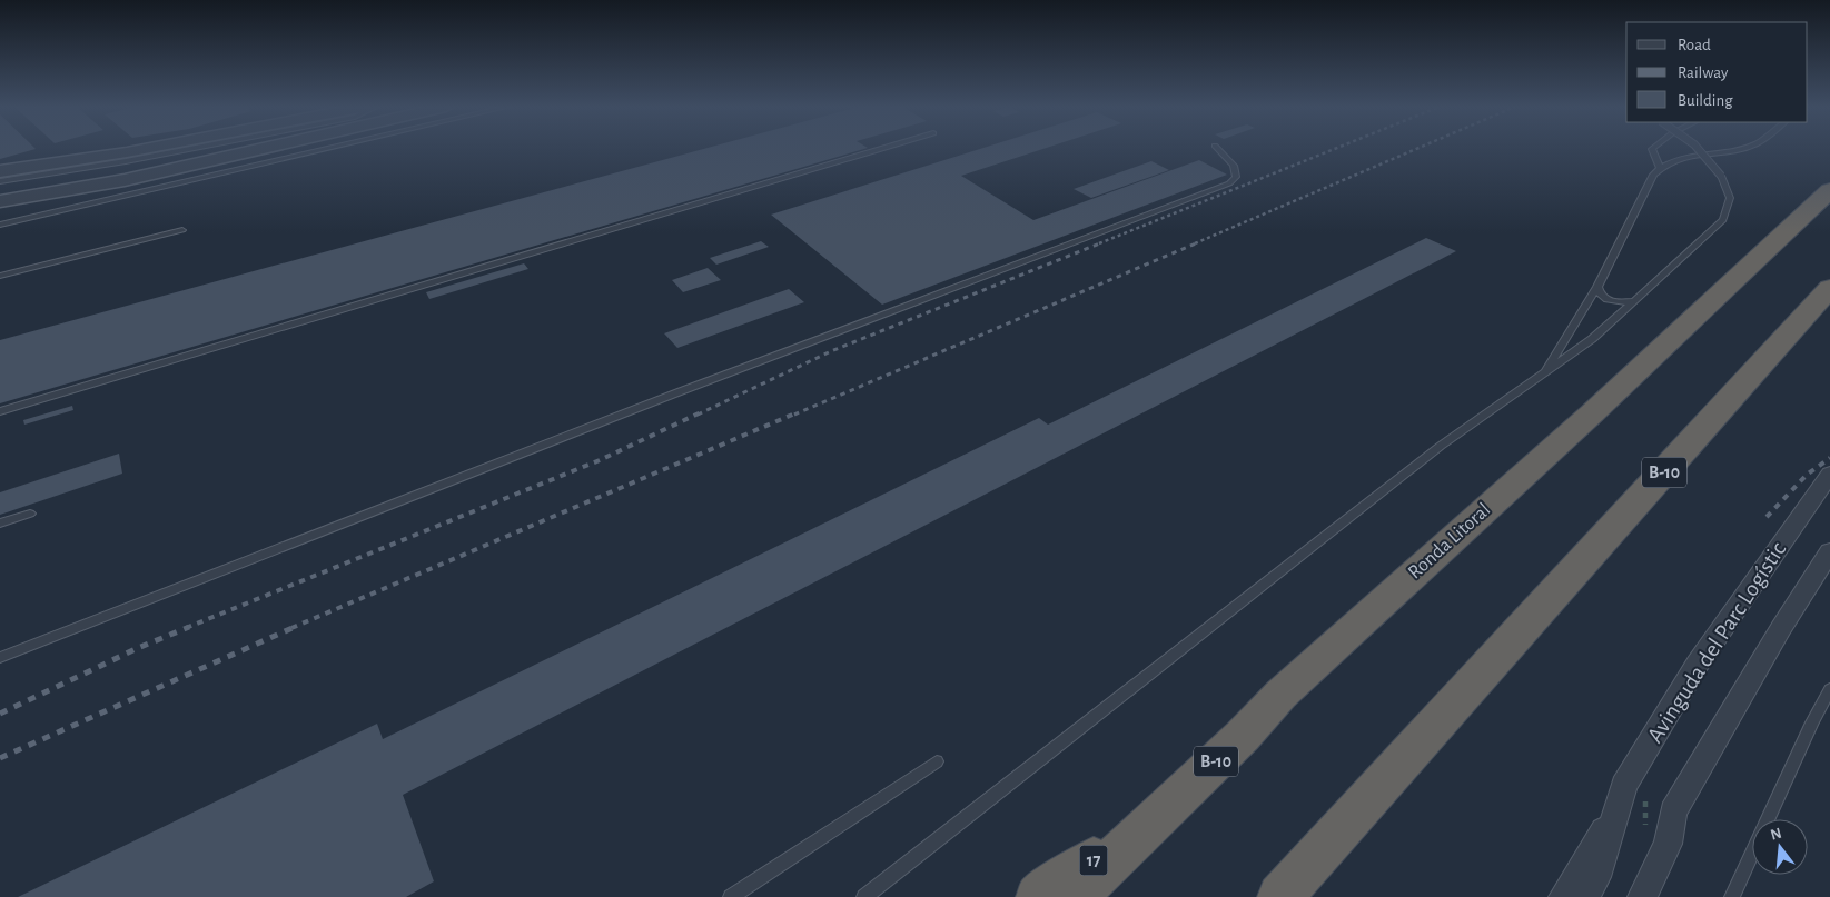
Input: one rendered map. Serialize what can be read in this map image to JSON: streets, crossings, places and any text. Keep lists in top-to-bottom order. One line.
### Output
{"streets":{"highway":["B-10","Ronda Litoral","17"],"street":["Avinguda del Parc Logístic"]},"crossings":[["Ronda Litoral","17"]],"legend":["Road","Railway","Building"],"north":"top"}
